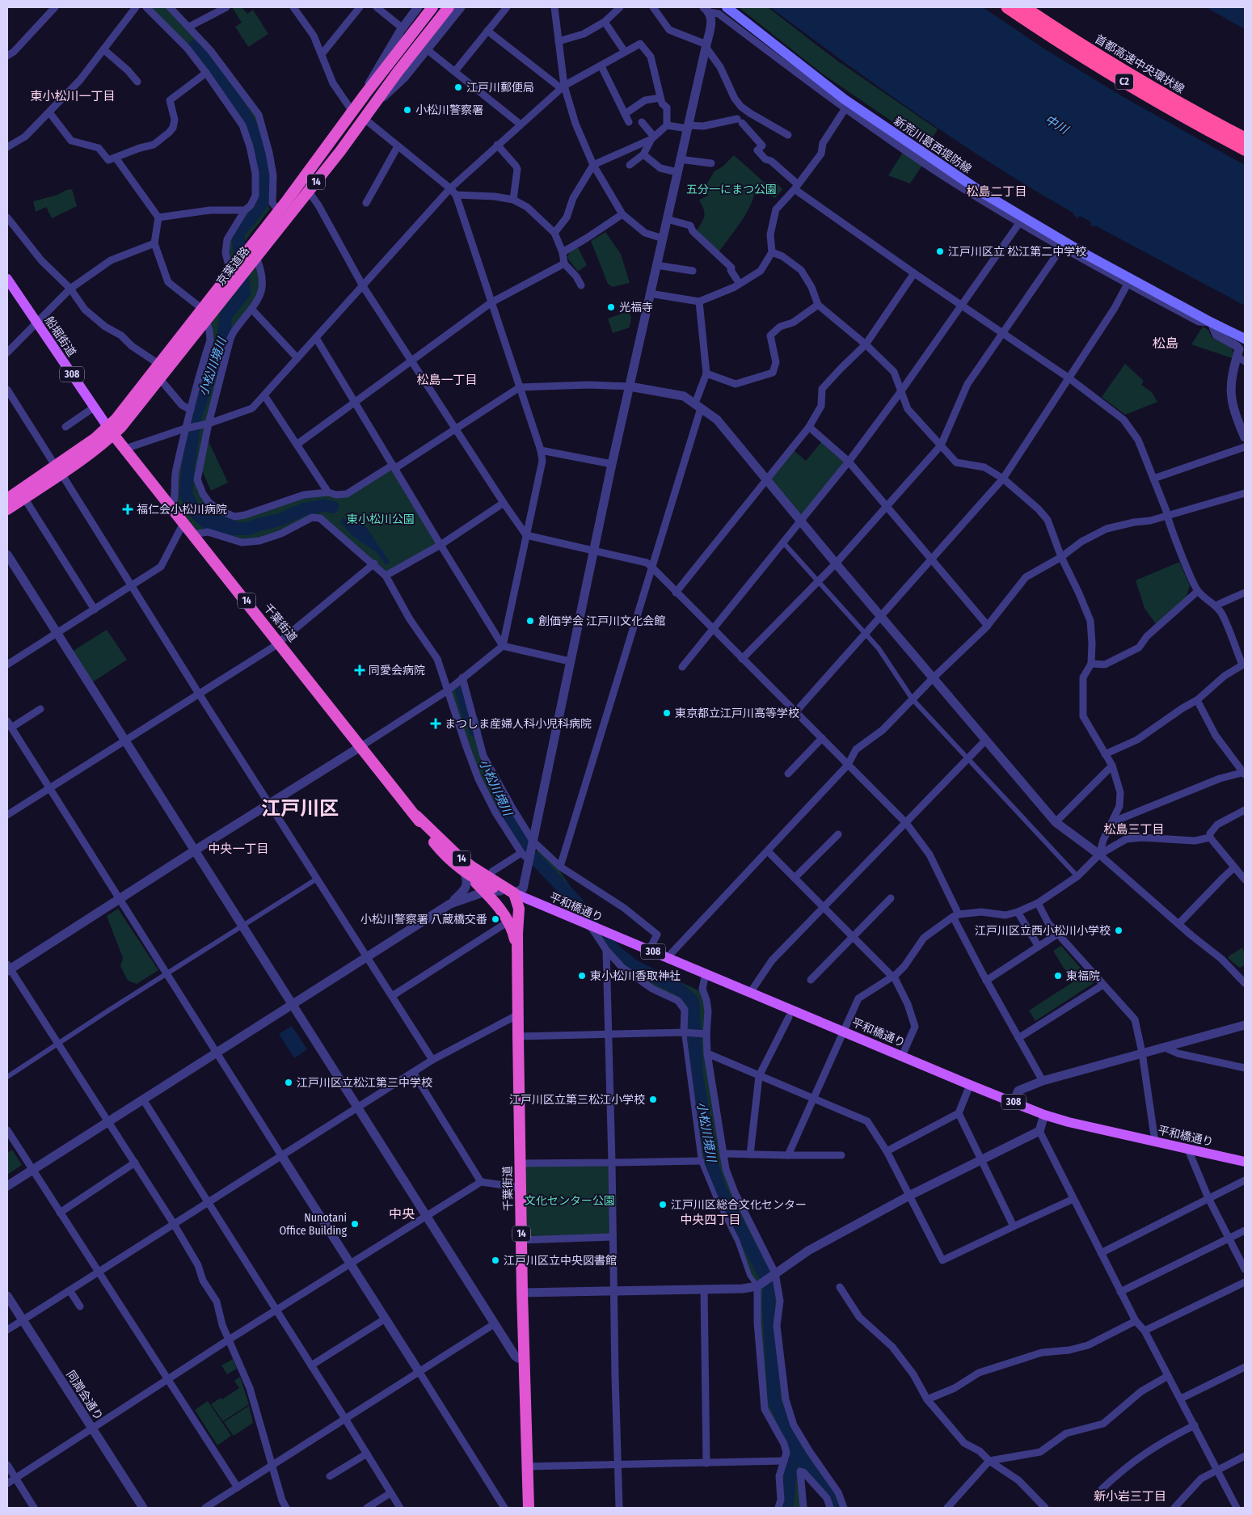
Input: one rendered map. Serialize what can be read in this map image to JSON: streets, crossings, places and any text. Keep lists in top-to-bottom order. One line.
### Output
{"streets":{"highway":["首都高速中央環状線","C2","14","京葉道路","千葉街道"],"main road":["新荒川葛西堤防線","船堀街道","308","平和橋通り"],"street":["同潤会通り"]},"crossings":[["京葉道路","船堀街道"],["京葉道路","千葉街道"],["船堀街道","千葉街道"],["千葉街道","平和橋通り"]],"districts":["東小松川一丁目","松島二丁目","松島","松島一丁目","江戸川区","松島三丁目","中央一丁目","中央","中央四丁目","新小岩三丁目"],"water":["中川","小松川境川"],"parks":["五分一にまつ公園","東小松川公園","文化センター公園"],"places":{"other":["江戸川郵便局","小松川警察署","江戸川区立 松江第二中学校","光福寺","創価学会 江戸川文化会館","東京都立江戸川高等学校","小松川警察署 八蔵橋交番","江戸川区立西小松川小学校","東小松川香取神社","東福院","江戸川区立松江第三中学校","江戸川区立第三松江小学校","江戸川区総合文化センター","Nunotani Office Building","江戸川区立中央図書館"],"health":["福仁会小松川病院","同愛会病院","まつしま産婦人科小児科病院"]}}
